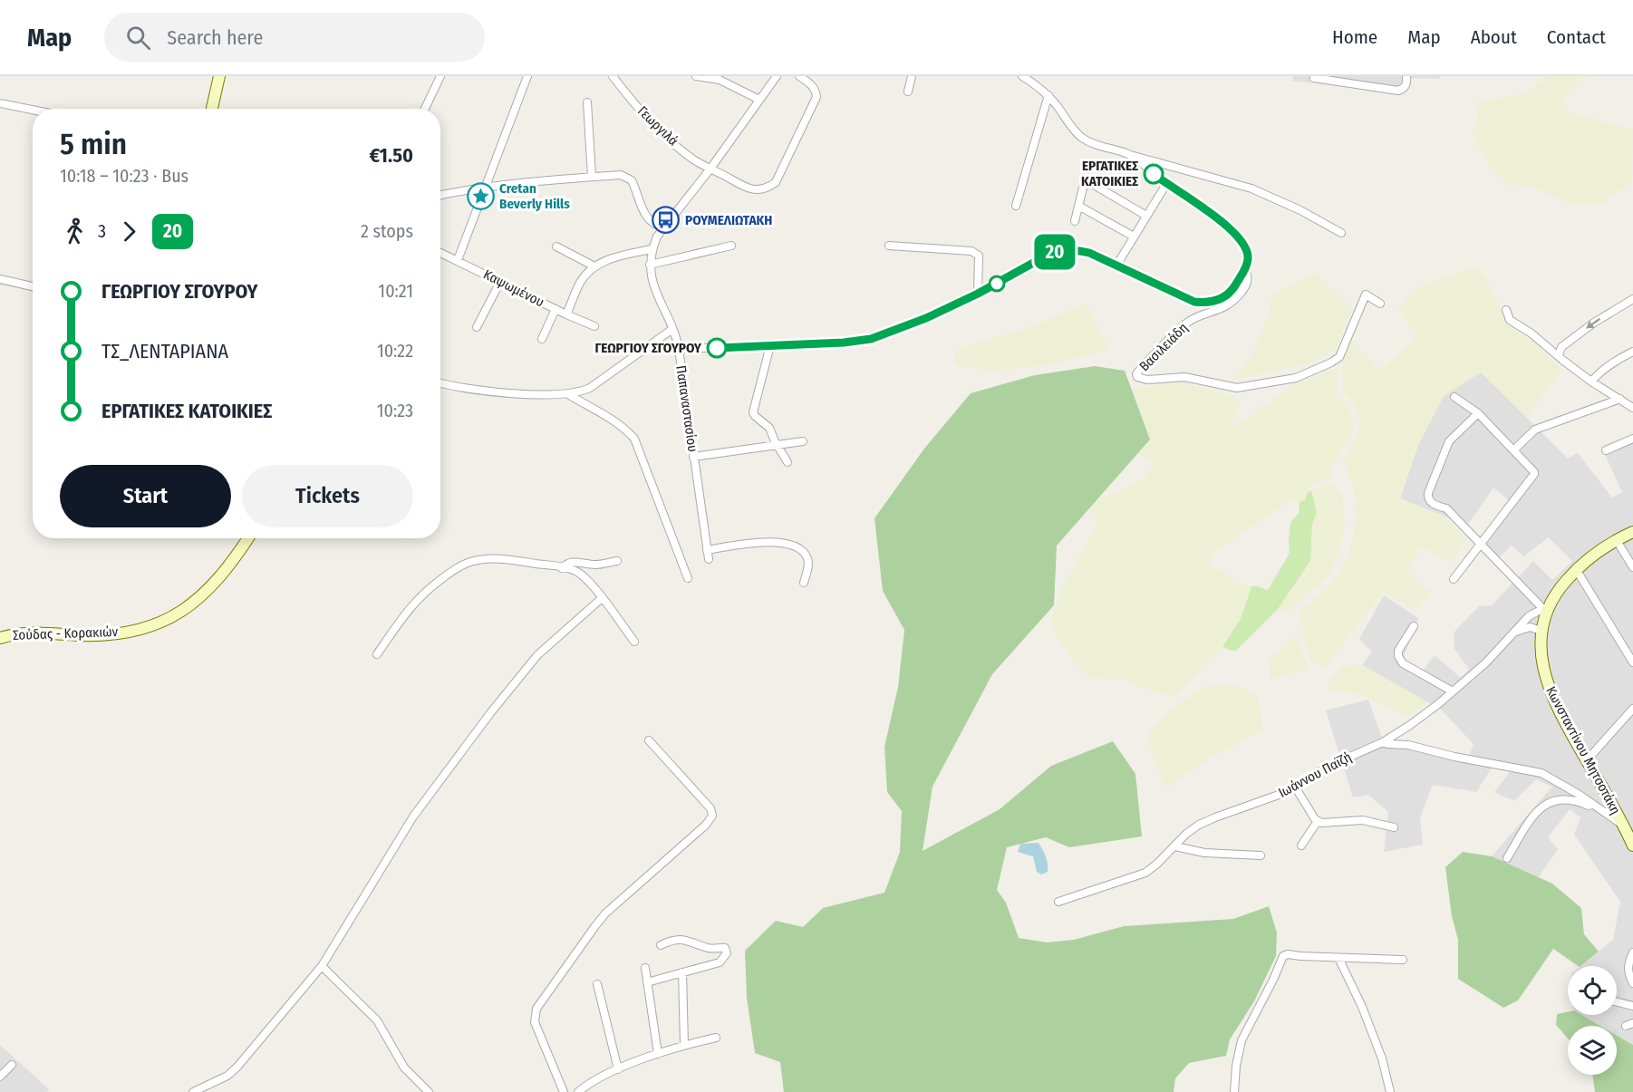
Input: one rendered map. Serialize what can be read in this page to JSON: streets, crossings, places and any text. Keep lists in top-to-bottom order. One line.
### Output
{"streets":{"main road":["Σούδας - Κορακιών","Κωνσταντίνου Μητσοτάκη"],"street":["Γεωργιλά","Καψωμένου","Βασιλειάδη","Παπαναστασίου","Ιωάννου Παϊζή"]},"crossings":[["Γεωργιλά","Παπαναστασίου"],["Κωνσταντίνου Μητσοτάκη","Ιωάννου Παϊζή"]],"places":{"other":["ΕΡΓΑΤΙΚΕΣ ΚΑΤΟΙΚΙΕΣ","ΓΕΩΡΓΙΟΥ ΣΓΟΥΡΟΥ"],"place":["Cretan Beverly Hills"],"bus stop":["ΡΟΥΜΕΛΙΩΤΑΚΗ"]},"lines":["bus line 20"],"page":{"header":"Map","search":"Search here","nav":["Home","Map","About","Contact"],"on_map":"20","heading":["5 min","10:18 – 10:23 · Bus","€1.50"],"legs":["3","20","2 stops"],"list":[{"name":"ΓΕΩΡΓΙΟΥ ΣΓΟΥΡΟΥ","value":"10:21"},{"name":"ΤΣ_ΛΕΝΤΑΡΙΑΝΑ","value":"10:22"},{"name":"ΕΡΓΑΤΙΚΕΣ ΚΑΤΟΙΚΙΕΣ","value":"10:23"}],"buttons":["Start","Tickets"]}}
